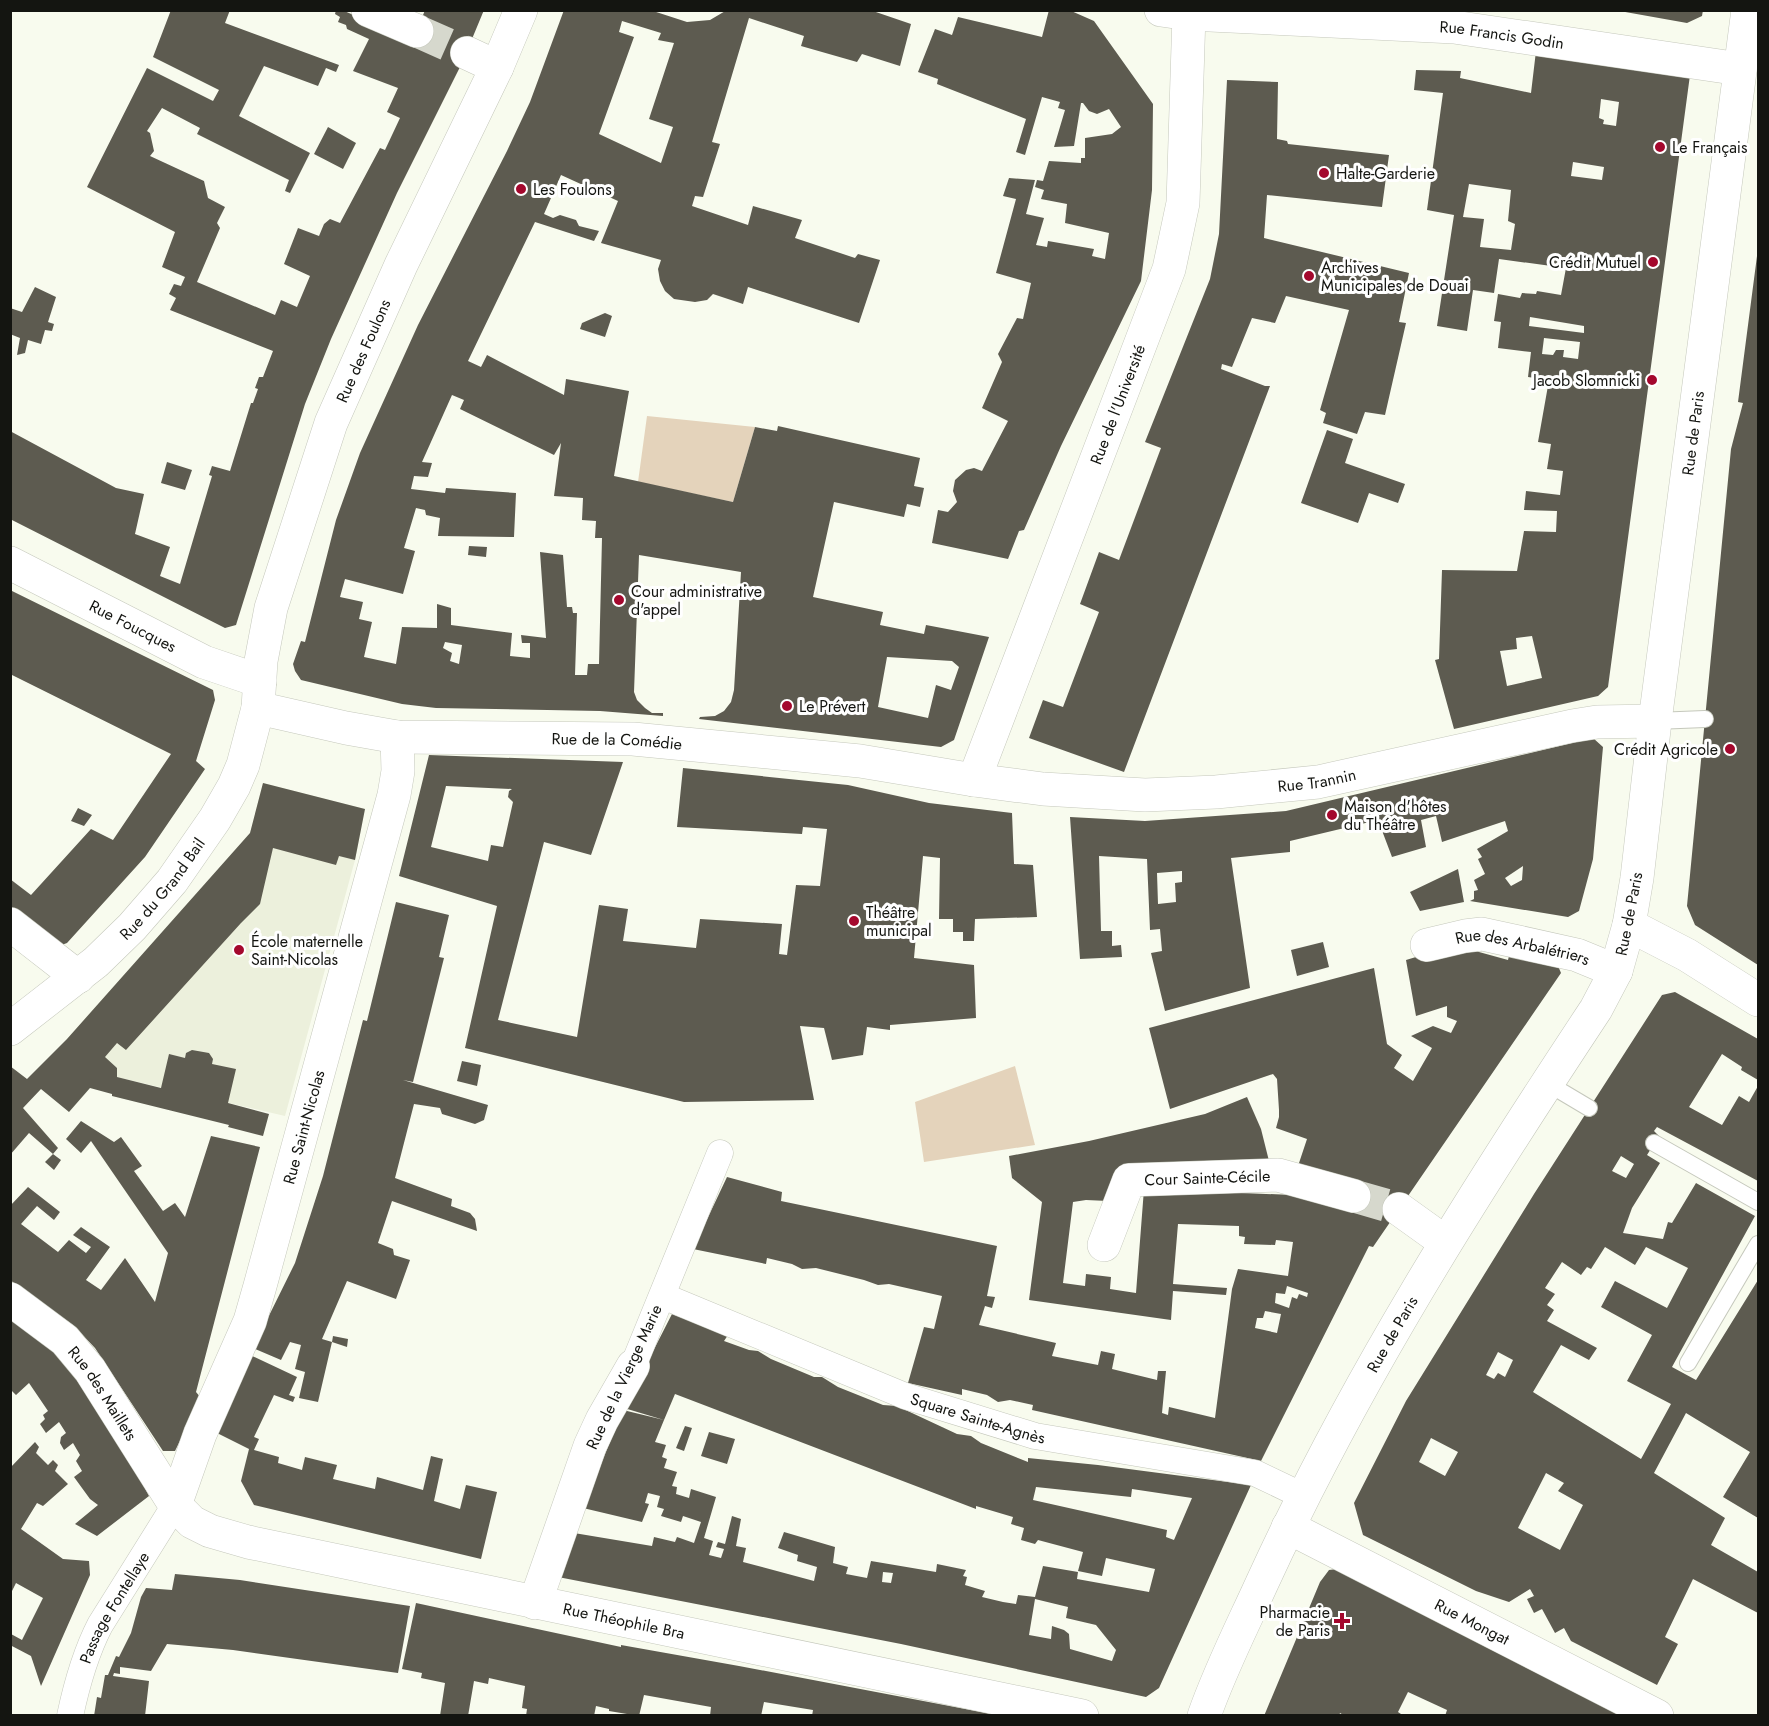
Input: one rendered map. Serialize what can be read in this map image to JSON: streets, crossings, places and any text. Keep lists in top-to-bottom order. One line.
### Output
{"streets":{"street":["Rue Francis Godin","Rue des Foulons","Rue de l'Université","Rue de Paris","Rue Foucques","Rue de la Comédie","Rue Trannin","Rue du Grand Bail","Rue des Arbalétriers","Rue Saint-Nicolas","Cour Sainte-Cécile","Rue de la Vierge Marie","Rue des Maillets","Square Sainte-Agnès","Passage Fontellaye","Rue Théophile Bra","Rue Mongat"]},"crossings":[["Rue Francis Godin","Rue de l'Université"],["Rue Francis Godin","Rue de Paris"],["Rue des Foulons","Rue Foucques"],["Rue des Foulons","Rue de la Comédie"],["Rue des Foulons","Rue du Grand Bail"],["Rue de l'Université","Rue de la Comédie"],["Rue de l'Université","Rue Trannin"],["Rue de Paris","Rue Trannin"],["Rue de Paris","Rue des Arbalétriers"],["Rue de Paris","Square Sainte-Agnès"],["Rue de Paris","Rue Mongat"],["Rue Foucques","Rue de la Comédie"],["Rue Foucques","Rue du Grand Bail"],["Rue de la Comédie","Rue Trannin"],["Rue de la Comédie","Rue du Grand Bail"],["Rue de la Comédie","Rue Saint-Nicolas"],["Rue Saint-Nicolas","Rue des Maillets"],["Rue Saint-Nicolas","Passage Fontellaye"],["Rue Saint-Nicolas","Rue Théophile Bra"],["Rue de la Vierge Marie","Square Sainte-Agnès"],["Rue de la Vierge Marie","Rue Théophile Bra"],["Rue des Maillets","Passage Fontellaye"],["Rue des Maillets","Rue Théophile Bra"],["Passage Fontellaye","Rue Théophile Bra"]],"places":{"other":["Le Français","Halte-Garderie","Les Foulons","Crédit Mutuel","Archives Municipales de Douai","Jacob Slomnicki","Cour administrative d'appel","Le Prévert","Crédit Agricole","Maison d'hôtes du Théâtre","Théâtre municipal","École maternelle Saint-Nicolas"],"health":["Pharmacie de Paris"]}}
